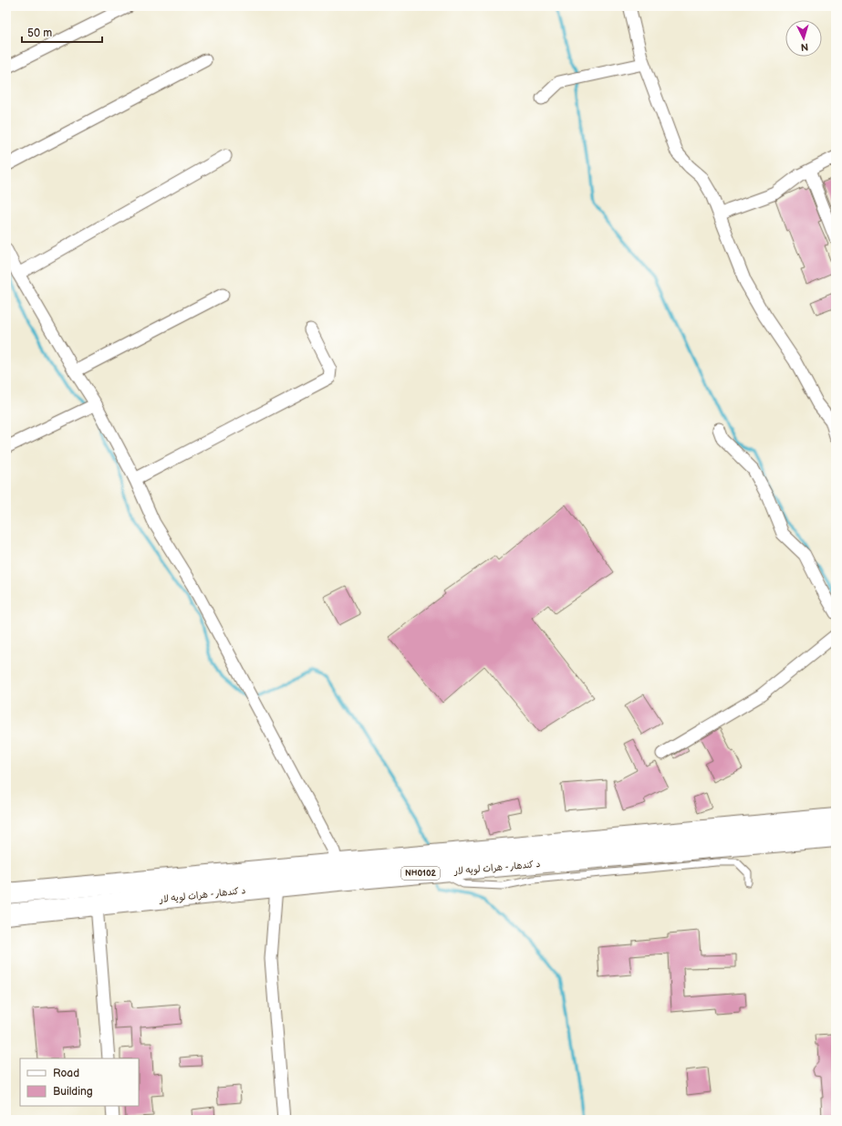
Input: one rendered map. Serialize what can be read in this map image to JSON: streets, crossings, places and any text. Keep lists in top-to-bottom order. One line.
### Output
{"streets":{"highway":["د کندهار - هرات لويه لار","NH0102"]},"legend":["Road","Building"],"scale_bar":"50 m","north":"bottom"}
